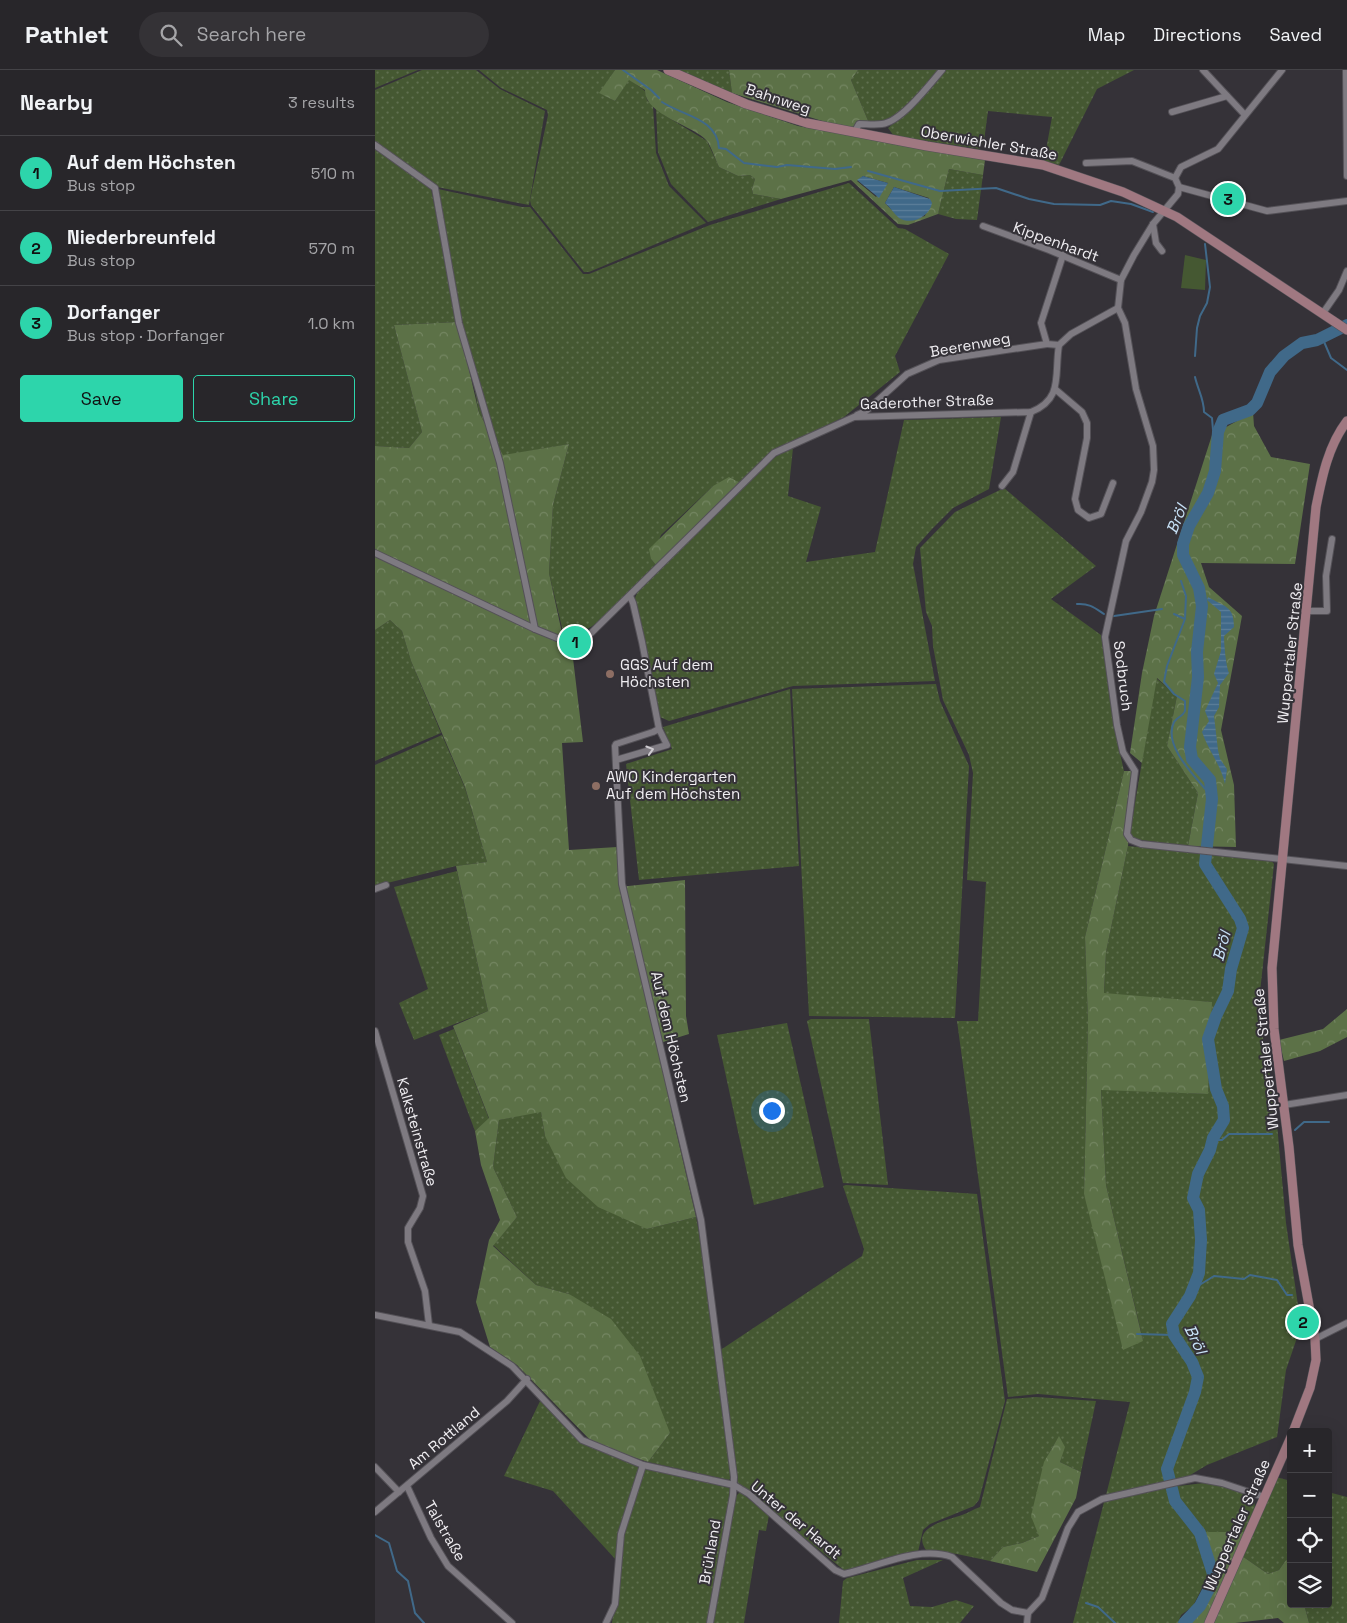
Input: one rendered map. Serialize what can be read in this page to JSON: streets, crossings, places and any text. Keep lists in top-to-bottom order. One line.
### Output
{"streets":{"main road":["Bahnweg","Oberwiehler Straße","Wuppertaler Straße"],"street":["Kippenhardt","Beerenweg","Gaderother Straße","Sodbruch","Auf dem Höchsten","Kalksteinstraße","Am Rottland","Unter der Hardt","Talstraße","Brühland"]},"crossings":[["Bahnweg","Oberwiehler Straße"],["Beerenweg","Gaderother Straße"],["Wuppertaler Straße","Sodbruch"],["Auf dem Höchsten","Unter der Hardt"],["Auf dem Höchsten","Brühland"],["Am Rottland","Talstraße"],["Unter der Hardt","Brühland"]],"water":["Bröl"],"places":["GGS Auf dem Höchsten","AWO Kindergarten Auf dem Höchsten"],"page":{"header":"Pathlet","search":"Search here","nav":["Map","Directions","Saved"],"heading":["Nearby","3 results"],"list":[{"mark":"1","name":"Auf dem Höchsten","note":"Bus stop","value":"510 m"},{"mark":"2","name":"Niederbreunfeld","note":"Bus stop","value":"570 m"},{"mark":"3","name":"Dorfanger","note":"Bus stop · Dorfanger","value":"1.0 km"}],"pins":["3","1","2"],"buttons":["Save","Share"],"map_buttons":["+","−"]}}
